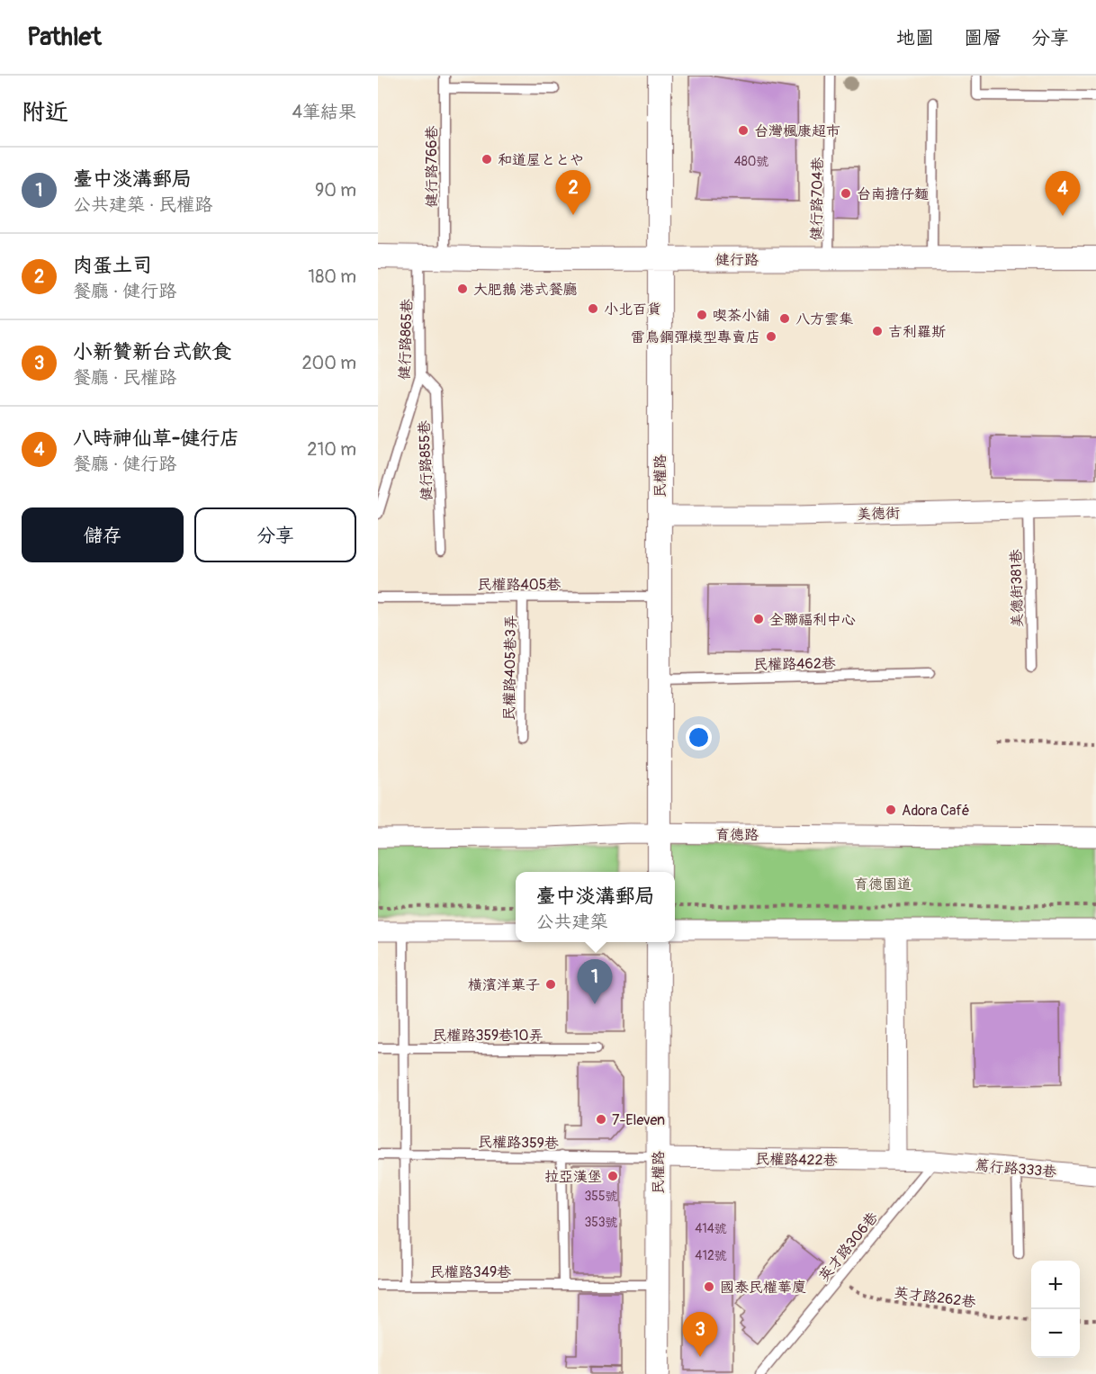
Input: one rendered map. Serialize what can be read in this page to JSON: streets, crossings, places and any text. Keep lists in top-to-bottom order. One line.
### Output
{"streets":{"street":["健行路","民權路","美德街","育德路","民權路422巷","篤行路333巷"],"lane":["健行路766巷","健行路704巷","健行路865巷","健行路855巷","民權路405巷","美德街381巷","民權路462巷","民權路405巷3弄","民權路359巷10弄","民權路359巷","英才路306巷","民權路349巷"],"path":["英才路262巷"]},"crossings":[["健行路766巷","健行路"],["健行路704巷","健行路"],["健行路","健行路865巷"],["健行路","民權路"],["健行路865巷","健行路855巷"],["民權路","美德街"],["民權路","民權路405巷"],["民權路","民權路462巷"],["民權路","育德路"],["民權路","民權路359巷"],["民權路","民權路422巷"],["民權路","民權路349巷"],["美德街","美德街381巷"],["民權路405巷","民權路405巷3弄"],["民權路359巷","民權路422巷"],["民權路422巷","篤行路333巷"],["民權路422巷","英才路306巷"],["篤行路333巷","英才路306巷"],["英才路306巷","英才路262巷"]],"parks":["育德園道"],"places":["台灣楓康超市","和道屋ととや","台南擔仔麵","大肥鵝 港式餐廳","小北百貨","喫茶小舖","八方雲集","吉利羅斯","雷鳥鋼彈模型專賣店","全聯福利中心","Adora Café","橫濱洋菓子","7-Eleven","拉亞漢堡","國泰民權華廈"],"house_numbers":["480號","355號","353號","414號","412號"],"page":{"header":"Pathlet","nav":["地圖","圖層","分享"],"heading":["附近","4筆結果"],"list":[{"mark":"1","name":"臺中淡溝郵局","note":"公共建築 · 民權路","value":"90 m"},{"mark":"2","name":"肉蛋土司","note":"餐廳 · 健行路","value":"180 m"},{"mark":"3","name":"小新贊新台式飲食","note":"餐廳 · 民權路","value":"200 m"},{"mark":"4","name":"八時神仙草-健行店","note":"餐廳 · 健行路","value":"210 m"}],"pins":["2","4","1","3"],"buttons":["儲存","分享"],"popup":["臺中淡溝郵局","公共建築"],"map_buttons":["+","−"]}}
